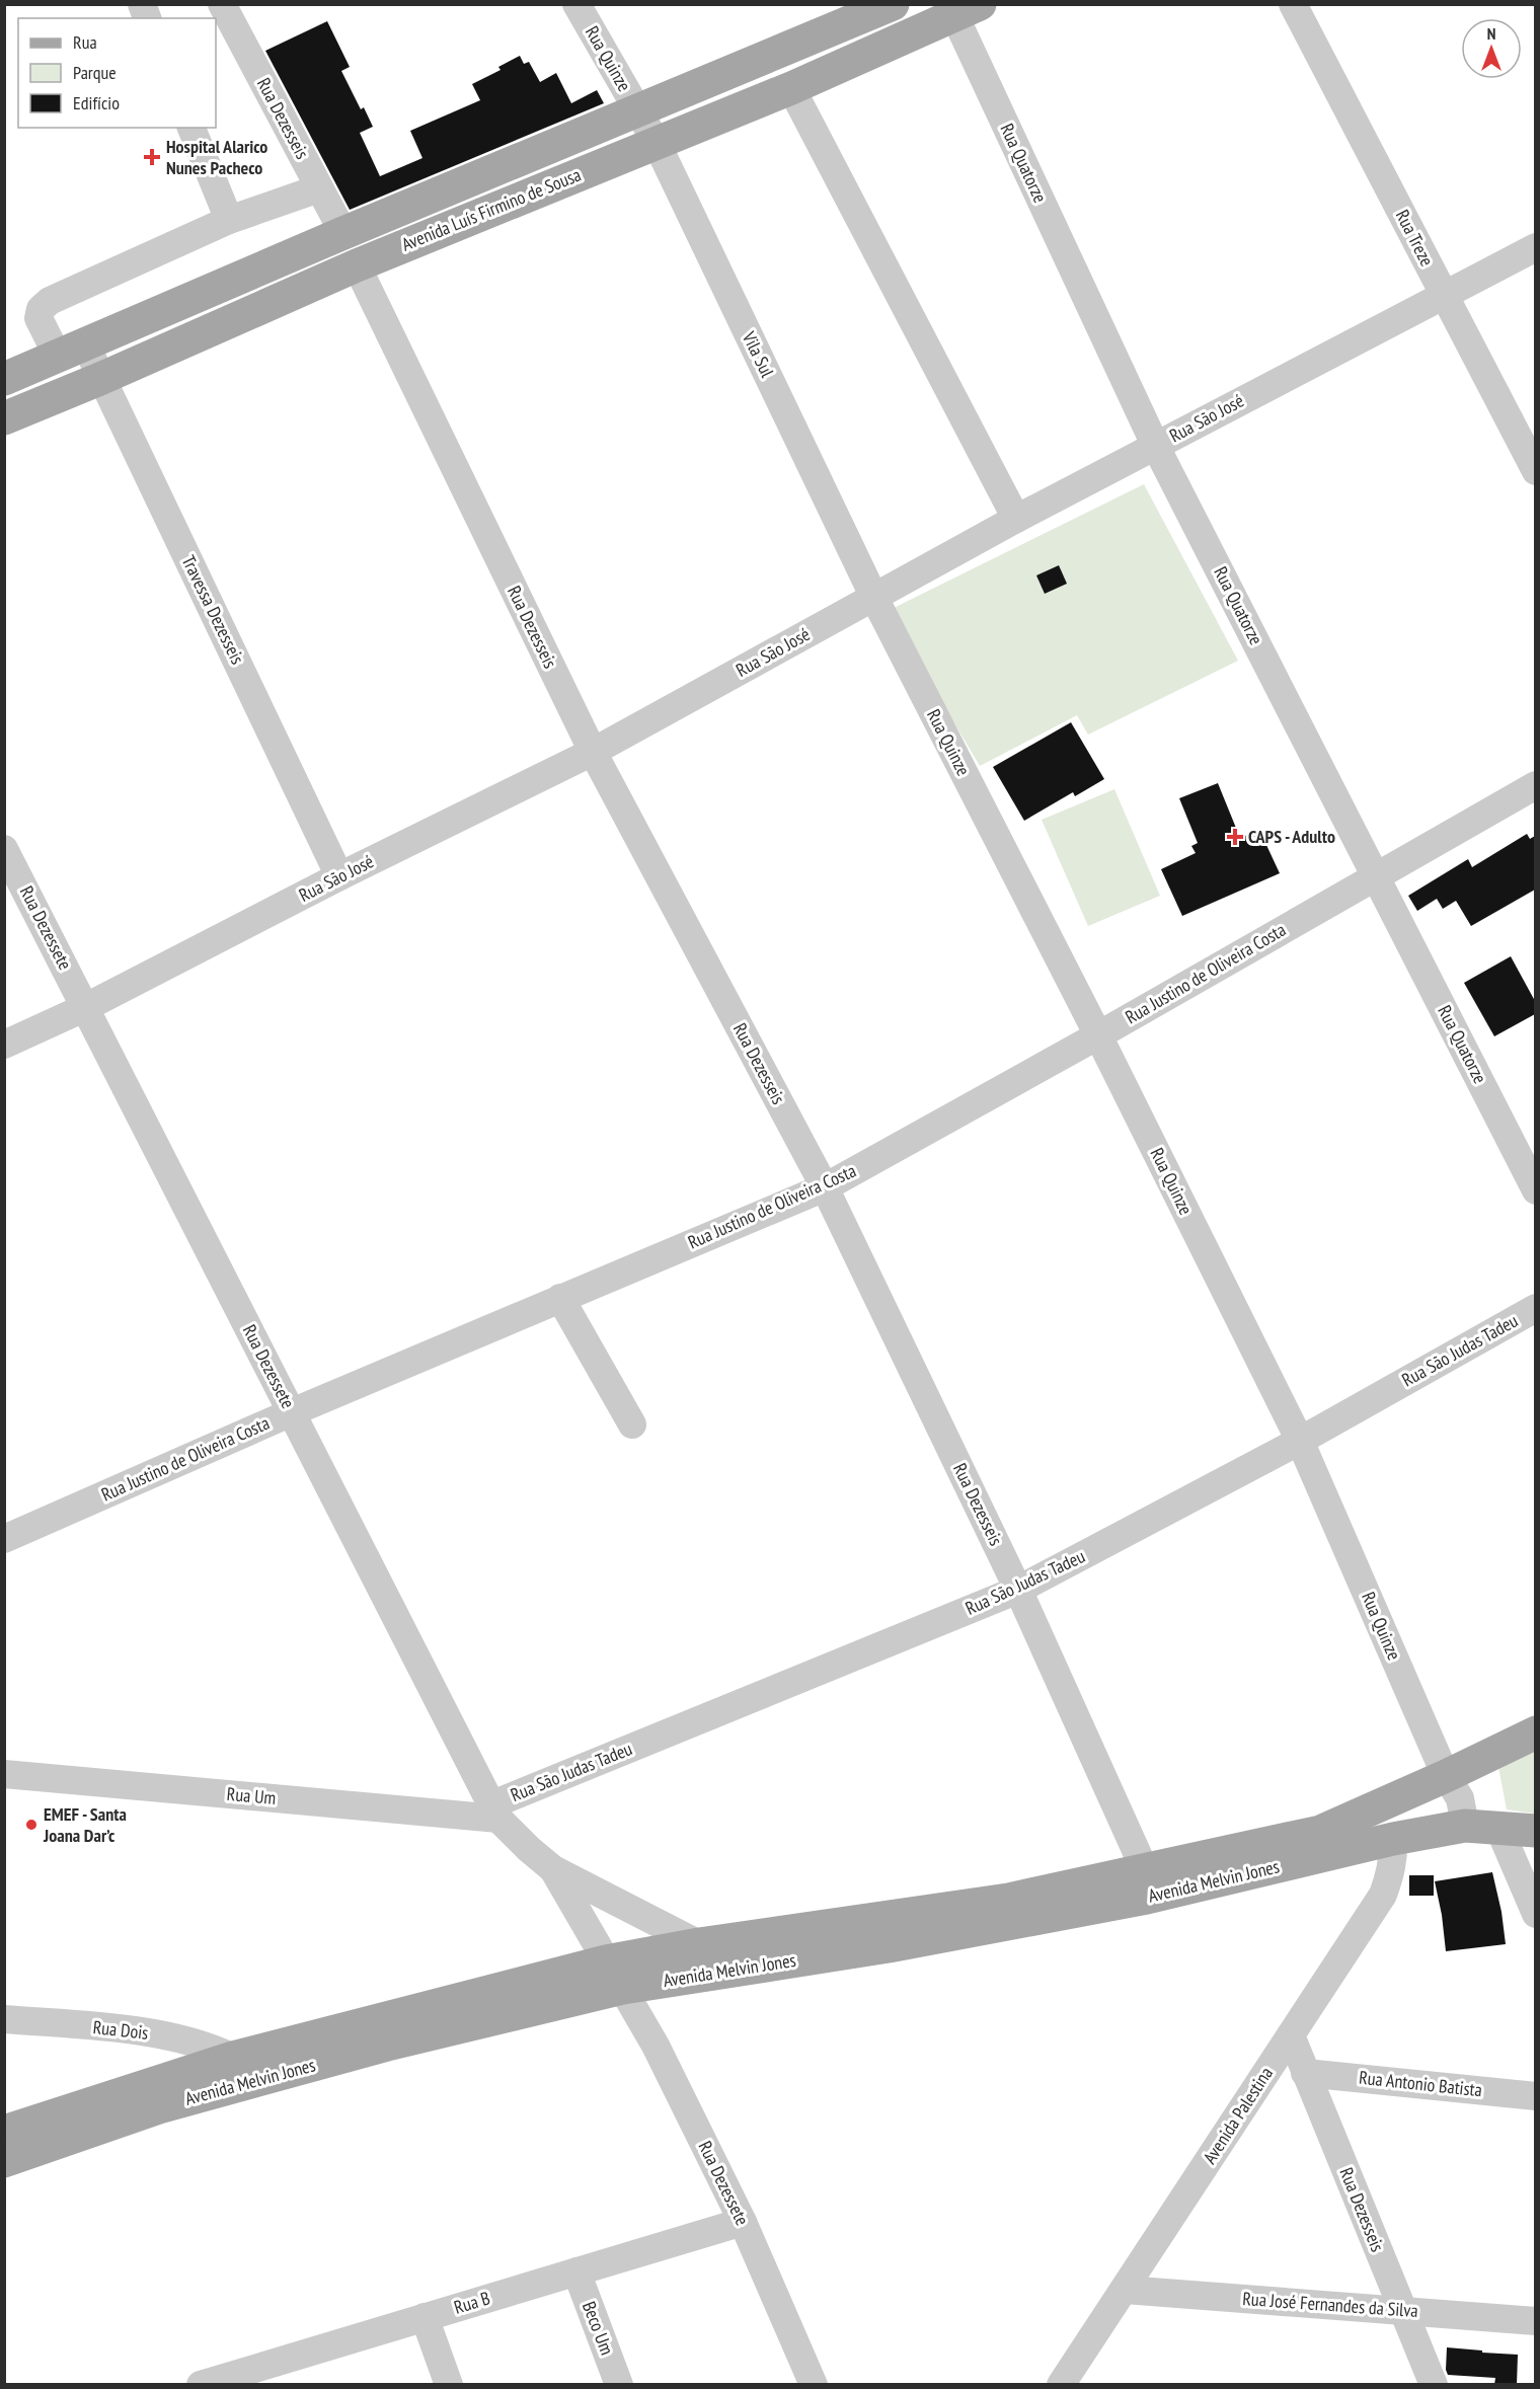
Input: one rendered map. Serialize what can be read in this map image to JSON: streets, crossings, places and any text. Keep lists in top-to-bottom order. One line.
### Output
{"streets":{"main road":["Avenida Luís Firmino de Sousa","Avenida Melvin Jones"],"street":["Rua Quinze","Rua Dezesseis","Rua Quatorze","Rua Treze","Vila Sul","Rua São José","Travessa Dezesseis","Rua Dezessete","Rua Justino de Oliveira Costa","Rua São Judas Tadeu","Rua Um","Rua Dois","Rua Antonio Batista","Avenida Palestina","Rua B","Rua José Fernandes da Silva","Beco Um"]},"crossings":[["Rua Quinze","Avenida Luís Firmino de Sousa"],["Rua Quinze","Vila Sul"],["Rua Quinze","Rua São José"],["Rua Quinze","Rua Justino de Oliveira Costa"],["Rua Quinze","Rua São Judas Tadeu"],["Rua Quinze","Avenida Melvin Jones"],["Rua Dezesseis","Avenida Luís Firmino de Sousa"],["Rua Dezesseis","Rua São José"],["Rua Dezesseis","Rua Justino de Oliveira Costa"],["Rua Dezesseis","Rua São Judas Tadeu"],["Rua Dezesseis","Avenida Melvin Jones"],["Rua Dezesseis","Rua Antonio Batista"],["Rua Dezesseis","Avenida Palestina"],["Rua Dezesseis","Rua José Fernandes da Silva"],["Rua Quatorze","Avenida Luís Firmino de Sousa"],["Rua Quatorze","Rua São José"],["Rua Quatorze","Rua Justino de Oliveira Costa"],["Avenida Luís Firmino de Sousa","Vila Sul"],["Avenida Luís Firmino de Sousa","Travessa Dezesseis"],["Rua Treze","Rua São José"],["Vila Sul","Rua São José"],["Rua São José","Travessa Dezesseis"],["Rua São José","Rua Dezessete"],["Rua Dezessete","Rua Justino de Oliveira Costa"],["Rua Dezessete","Rua São Judas Tadeu"],["Rua Dezessete","Rua Um"],["Rua Dezessete","Avenida Melvin Jones"],["Rua Dezessete","Rua B"],["Rua São Judas Tadeu","Rua Um"],["Avenida Melvin Jones","Rua Dois"],["Avenida Melvin Jones","Avenida Palestina"],["Avenida Palestina","Rua José Fernandes da Silva"],["Rua B","Beco Um"]],"places":{"health":["Hospital Alarico Nunes Pacheco","CAPS - Adulto"],"other":["EMEF - Santa Joana Dar’c"]},"legend":["Rua","Parque","Edifício"],"north":"top"}
